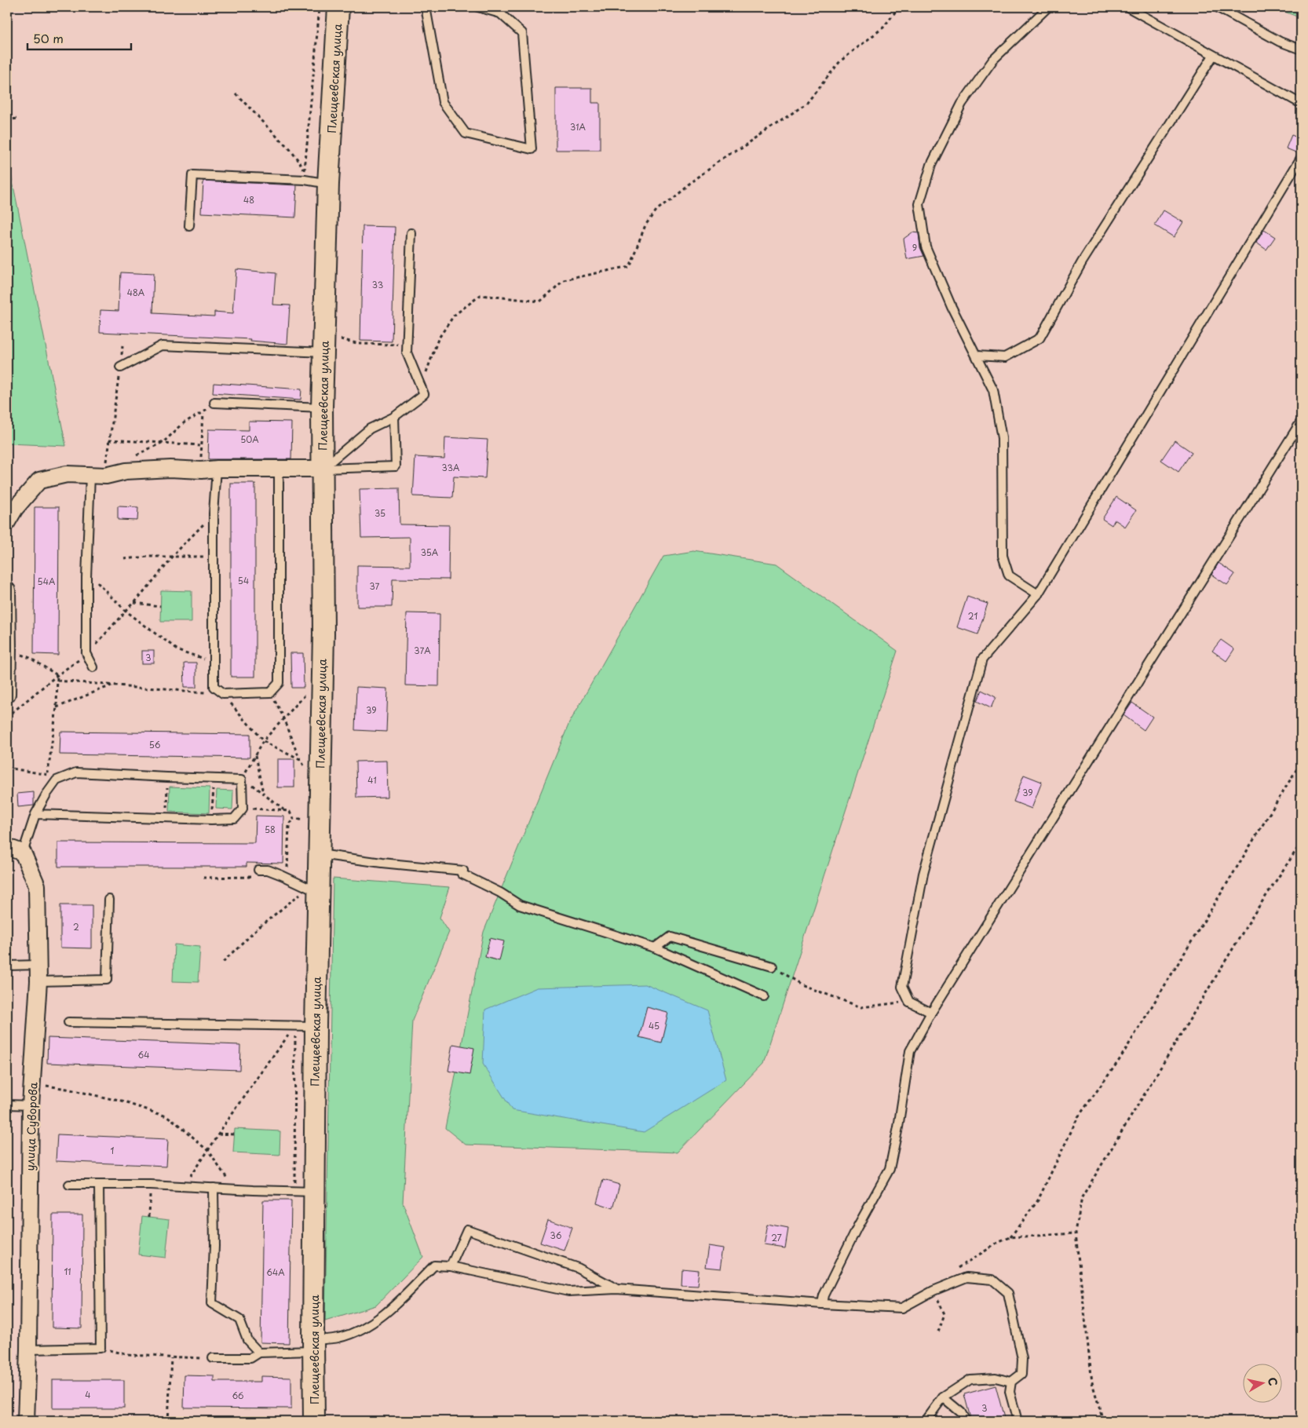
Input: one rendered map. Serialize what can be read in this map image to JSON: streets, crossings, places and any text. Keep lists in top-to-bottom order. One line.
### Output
{"streets":{"street":["Плещеевская улица","улица Суворова"]},"house_numbers":["31А","48","9","33","48А","50А","33А","35","35А","54","54А","37","21","37А","3","39","56","41","39","58","2","45","64","1","36","27","11","64А","4","66","3"],"scale_bar":"50 m","north":"right"}
